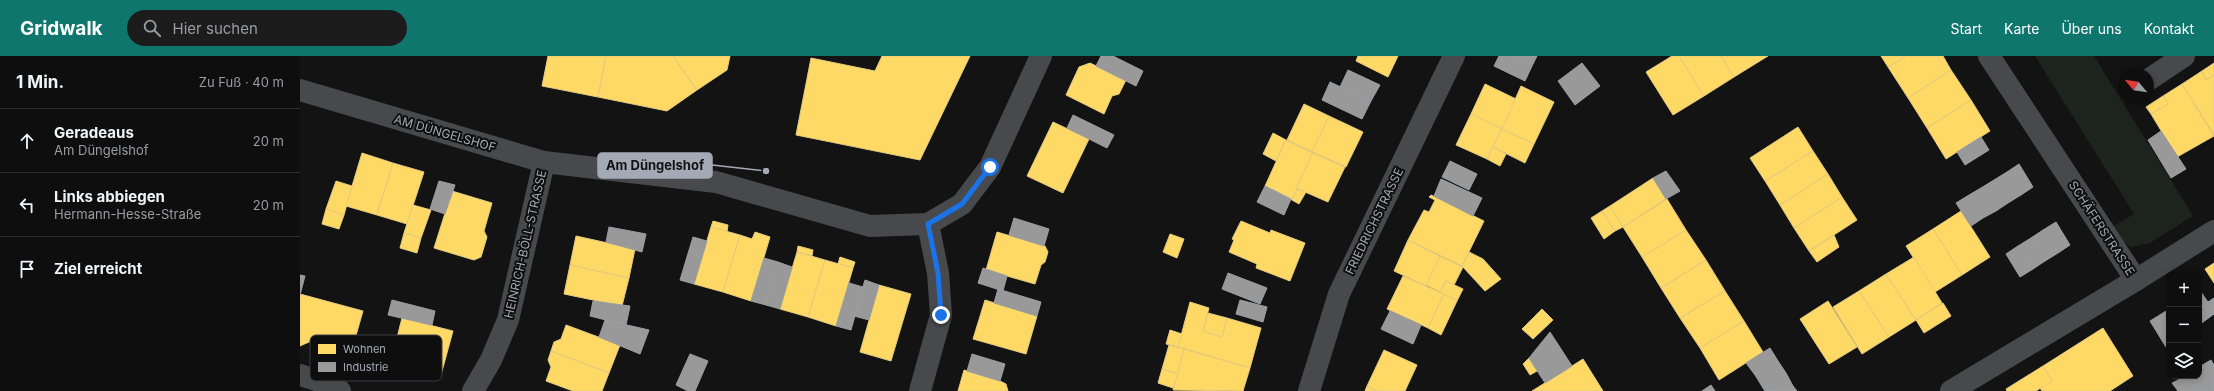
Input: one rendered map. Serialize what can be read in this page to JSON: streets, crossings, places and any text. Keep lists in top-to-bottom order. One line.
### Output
{"streets":{"street":["AM DÜNGELSHOF","FRIEDRICHSTRASSE","SCHÄFERSTRASSE","HEINRICH-BÖLL-STRASSE"]},"crossings":[["AM DÜNGELSHOF","HEINRICH-BÖLL-STRASSE"]],"places":["Am Düngelshof"],"legend":["Wohnen","Industrie"],"north":"top left","page":{"header":"Gridwalk","search":"Hier suchen","nav":["Start","Karte","Über uns","Kontakt"],"heading":["1 Min.","Zu Fuß · 40 m"],"list":[["Geradeaus","Am Düngelshof","20 m"],["Links abbiegen","Hermann-Hesse-Straße","20 m"],"Ziel erreicht"],"map_buttons":["+","−"]}}
